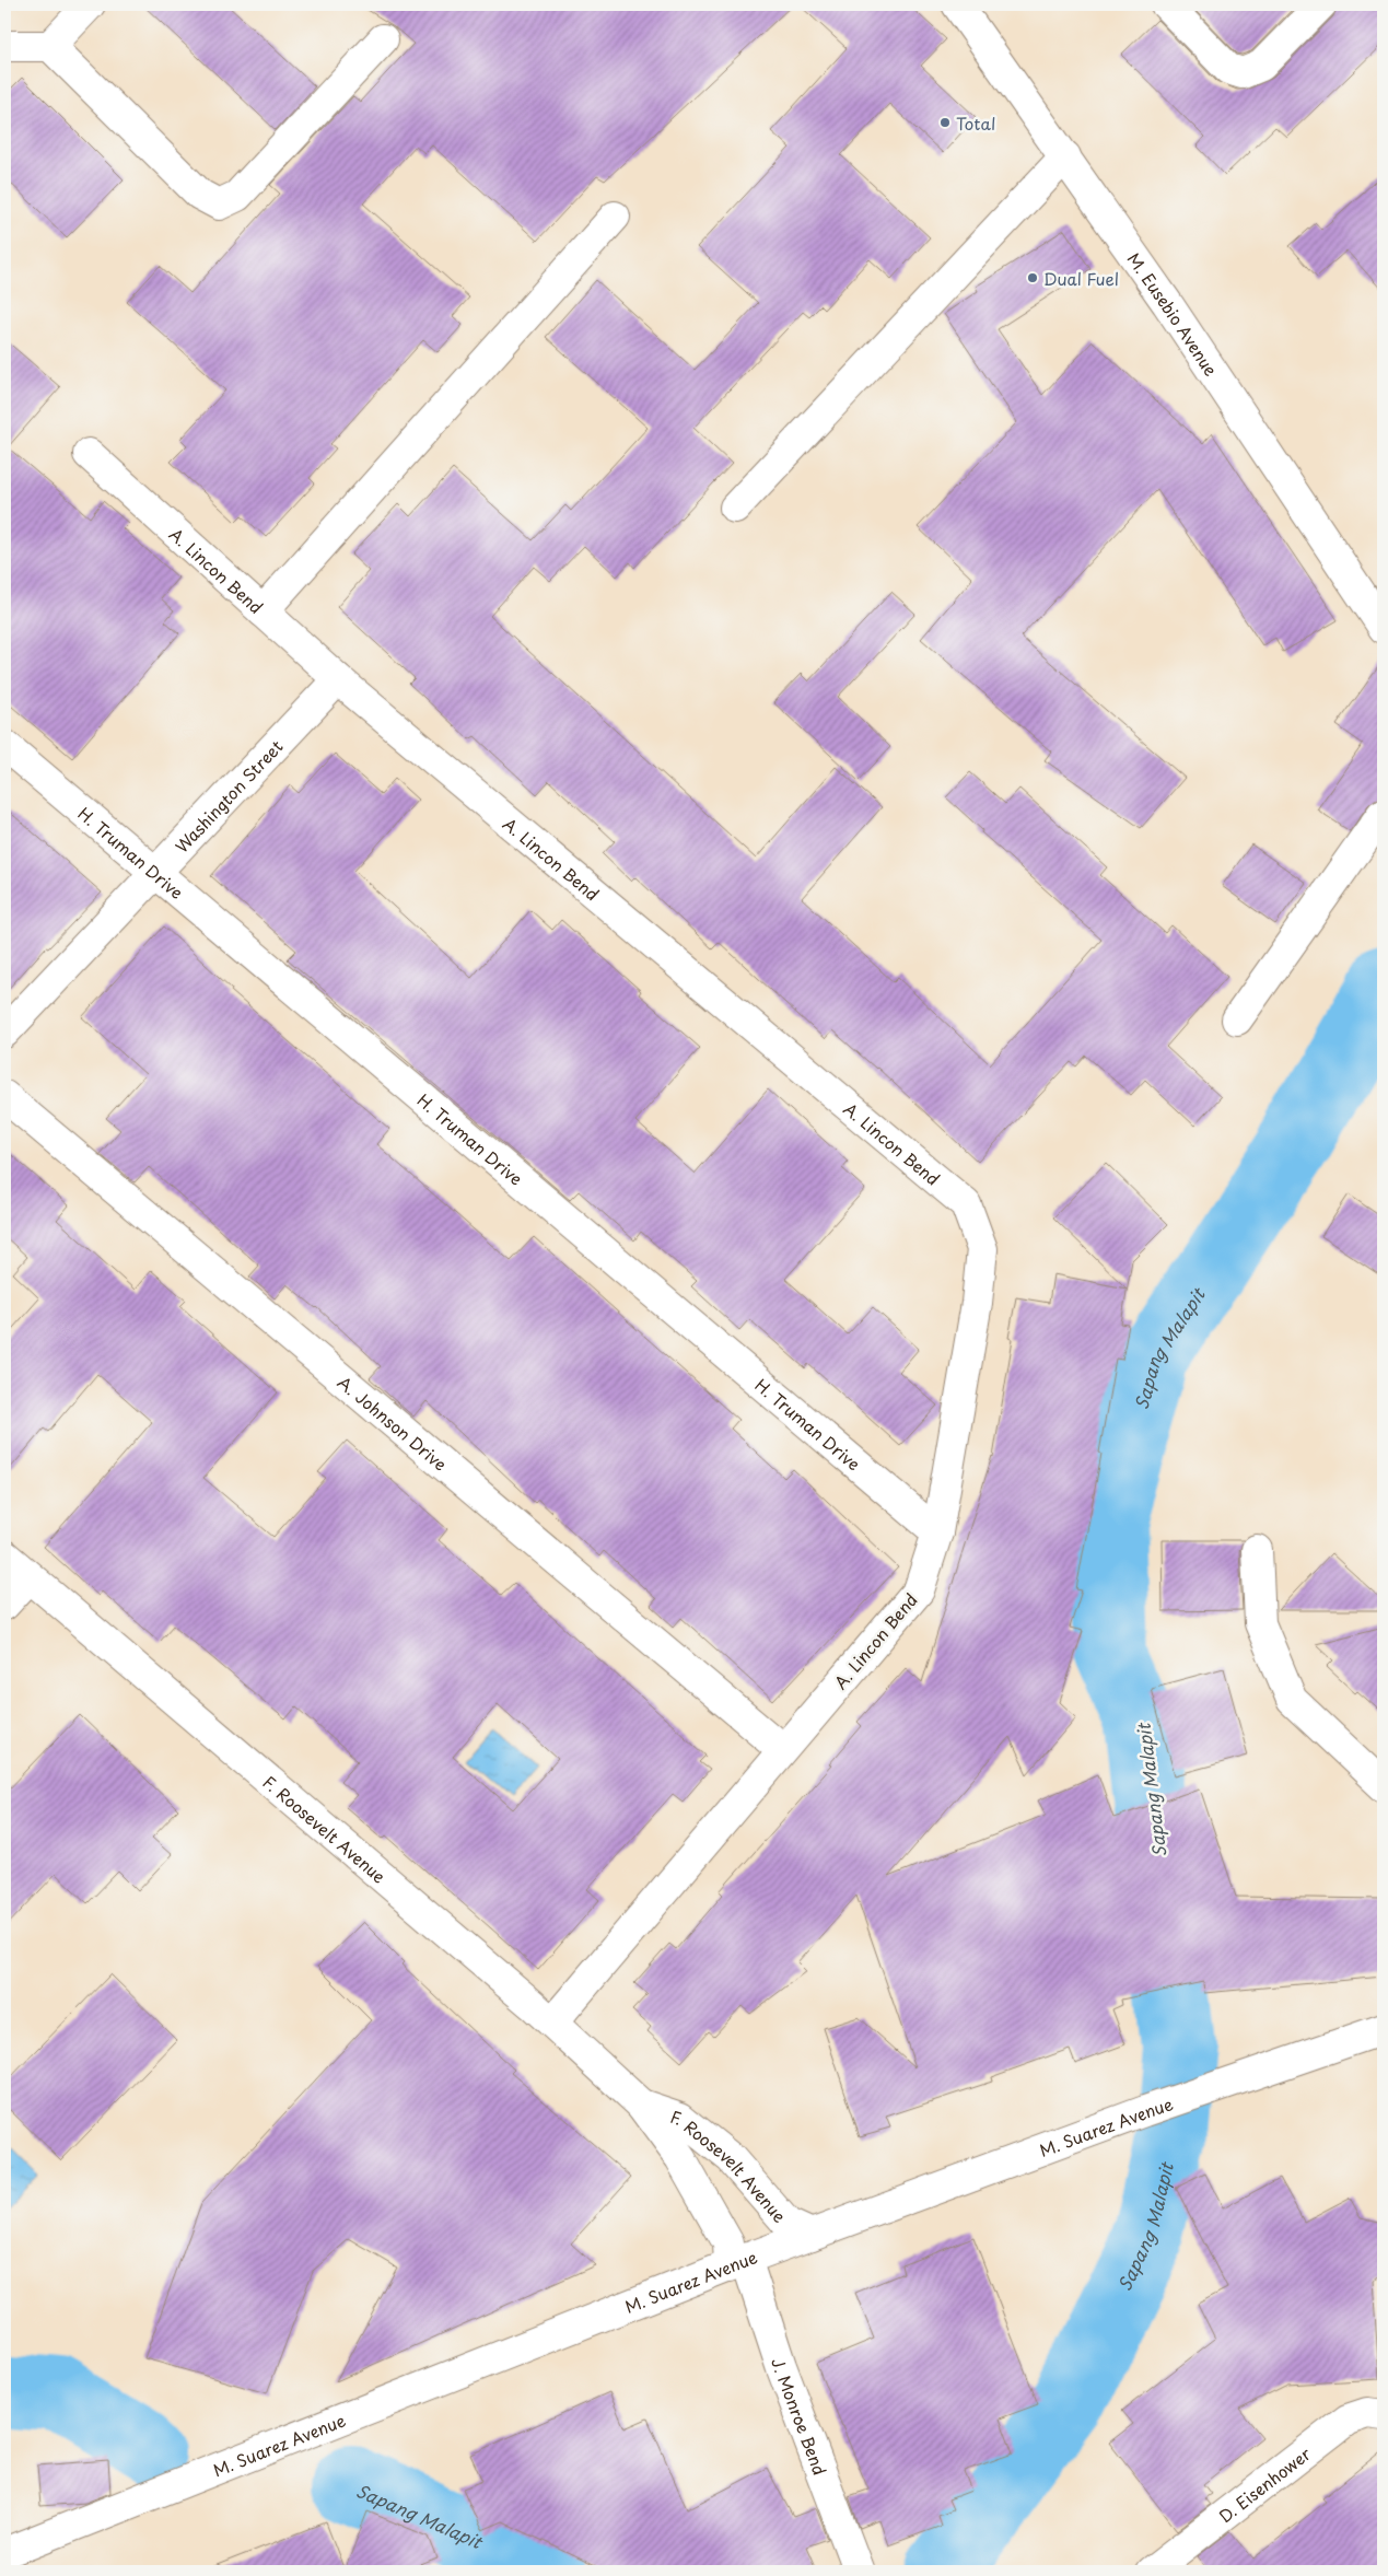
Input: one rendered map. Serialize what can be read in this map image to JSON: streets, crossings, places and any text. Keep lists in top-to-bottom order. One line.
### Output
{"streets":{"street":["M. Eusebio Avenue","A. Lincon Bend","Washington Street","H. Truman Drive","A. Johnson Drive","F. Roosevelt Avenue","M. Suarez Avenue","J. Monroe Bend","D. Eisenhower"]},"crossings":[["A. Lincon Bend","Washington Street"],["A. Lincon Bend","H. Truman Drive"],["A. Lincon Bend","A. Johnson Drive"],["A. Lincon Bend","F. Roosevelt Avenue"],["Washington Street","H. Truman Drive"],["F. Roosevelt Avenue","M. Suarez Avenue"],["F. Roosevelt Avenue","J. Monroe Bend"],["M. Suarez Avenue","J. Monroe Bend"]],"water":["Sapang Malapit"],"places":["Total","Dual Fuel"]}
